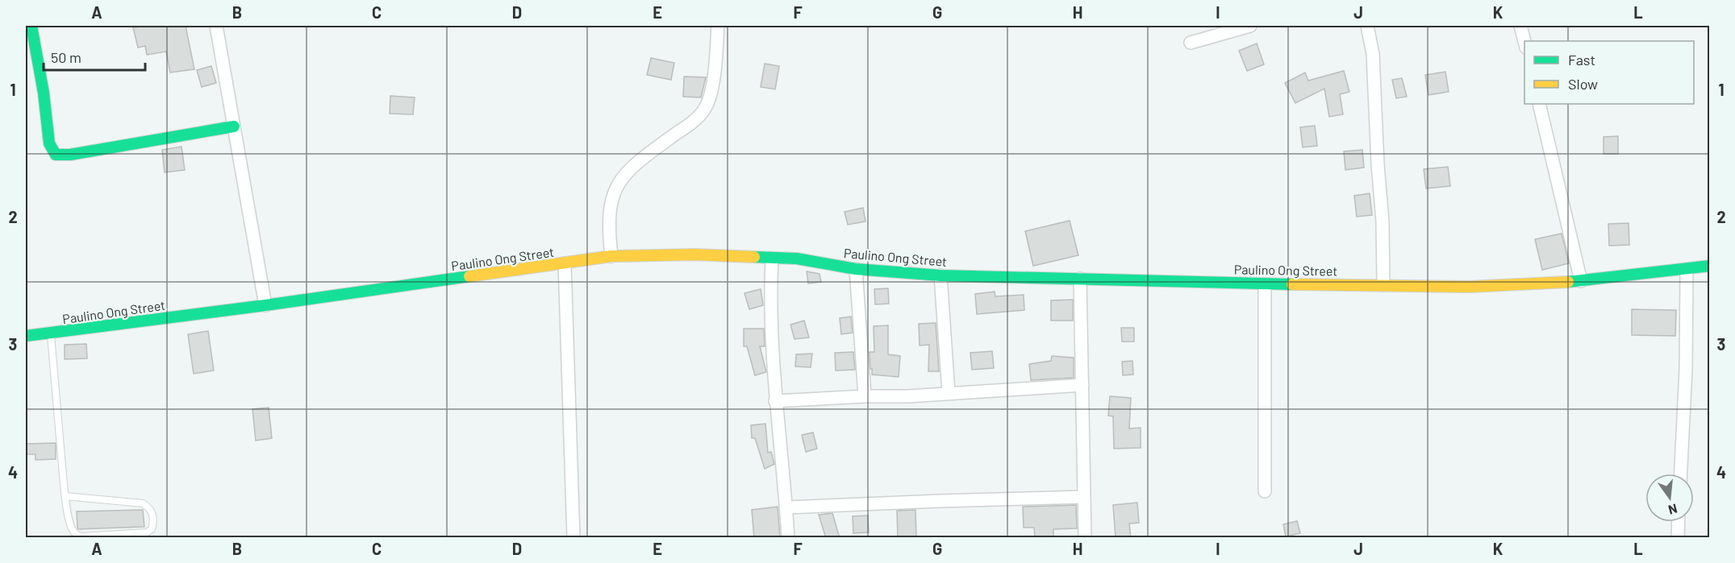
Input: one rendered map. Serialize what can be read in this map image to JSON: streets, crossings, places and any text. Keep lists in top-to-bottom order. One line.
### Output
{"streets":{"street":["Paulino Ong Street"]},"legend":["Fast","Slow"],"scale_bar":"50 m","north":"bottom","grid":{"columns":["A","B","C","D","E","F","G","H","I","J","K","L"],"rows":["1","2","3","4"]}}
